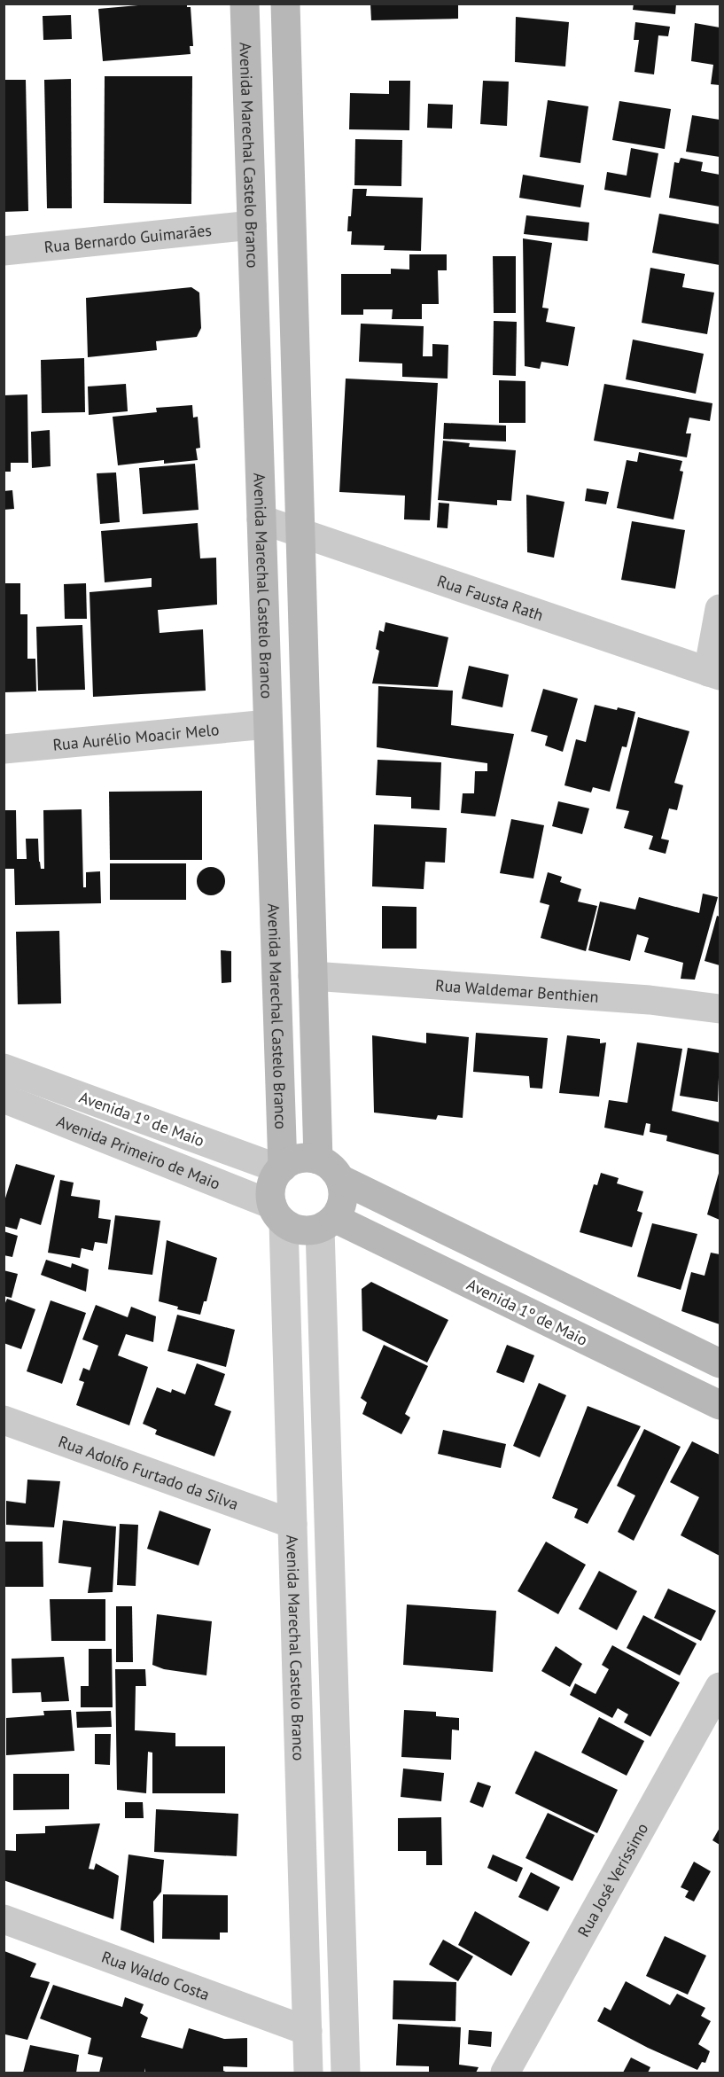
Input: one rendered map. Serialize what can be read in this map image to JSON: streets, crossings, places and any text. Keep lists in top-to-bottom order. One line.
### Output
{"streets":{"main road":["Avenida Marechal Castelo Branco","Avenida 1º de Maio"],"street":["Rua Bernardo Guimarães","Rua Fausta Rath","Rua Aurélio Moacir Melo","Rua Waldemar Benthien","Avenida Primeiro de Maio","Rua Adolfo Furtado da Silva","Rua José Veríssimo","Rua Waldo Costa"]},"crossings":[["Avenida Marechal Castelo Branco","Rua Bernardo Guimarães"],["Avenida Marechal Castelo Branco","Rua Fausta Rath"],["Avenida Marechal Castelo Branco","Rua Aurélio Moacir Melo"],["Avenida Marechal Castelo Branco","Avenida 1º de Maio"],["Avenida Marechal Castelo Branco","Avenida Primeiro de Maio"],["Avenida Marechal Castelo Branco","Rua Adolfo Furtado da Silva"],["Avenida Marechal Castelo Branco","Rua Waldo Costa"],["Avenida 1º de Maio","Avenida Primeiro de Maio"]]}
